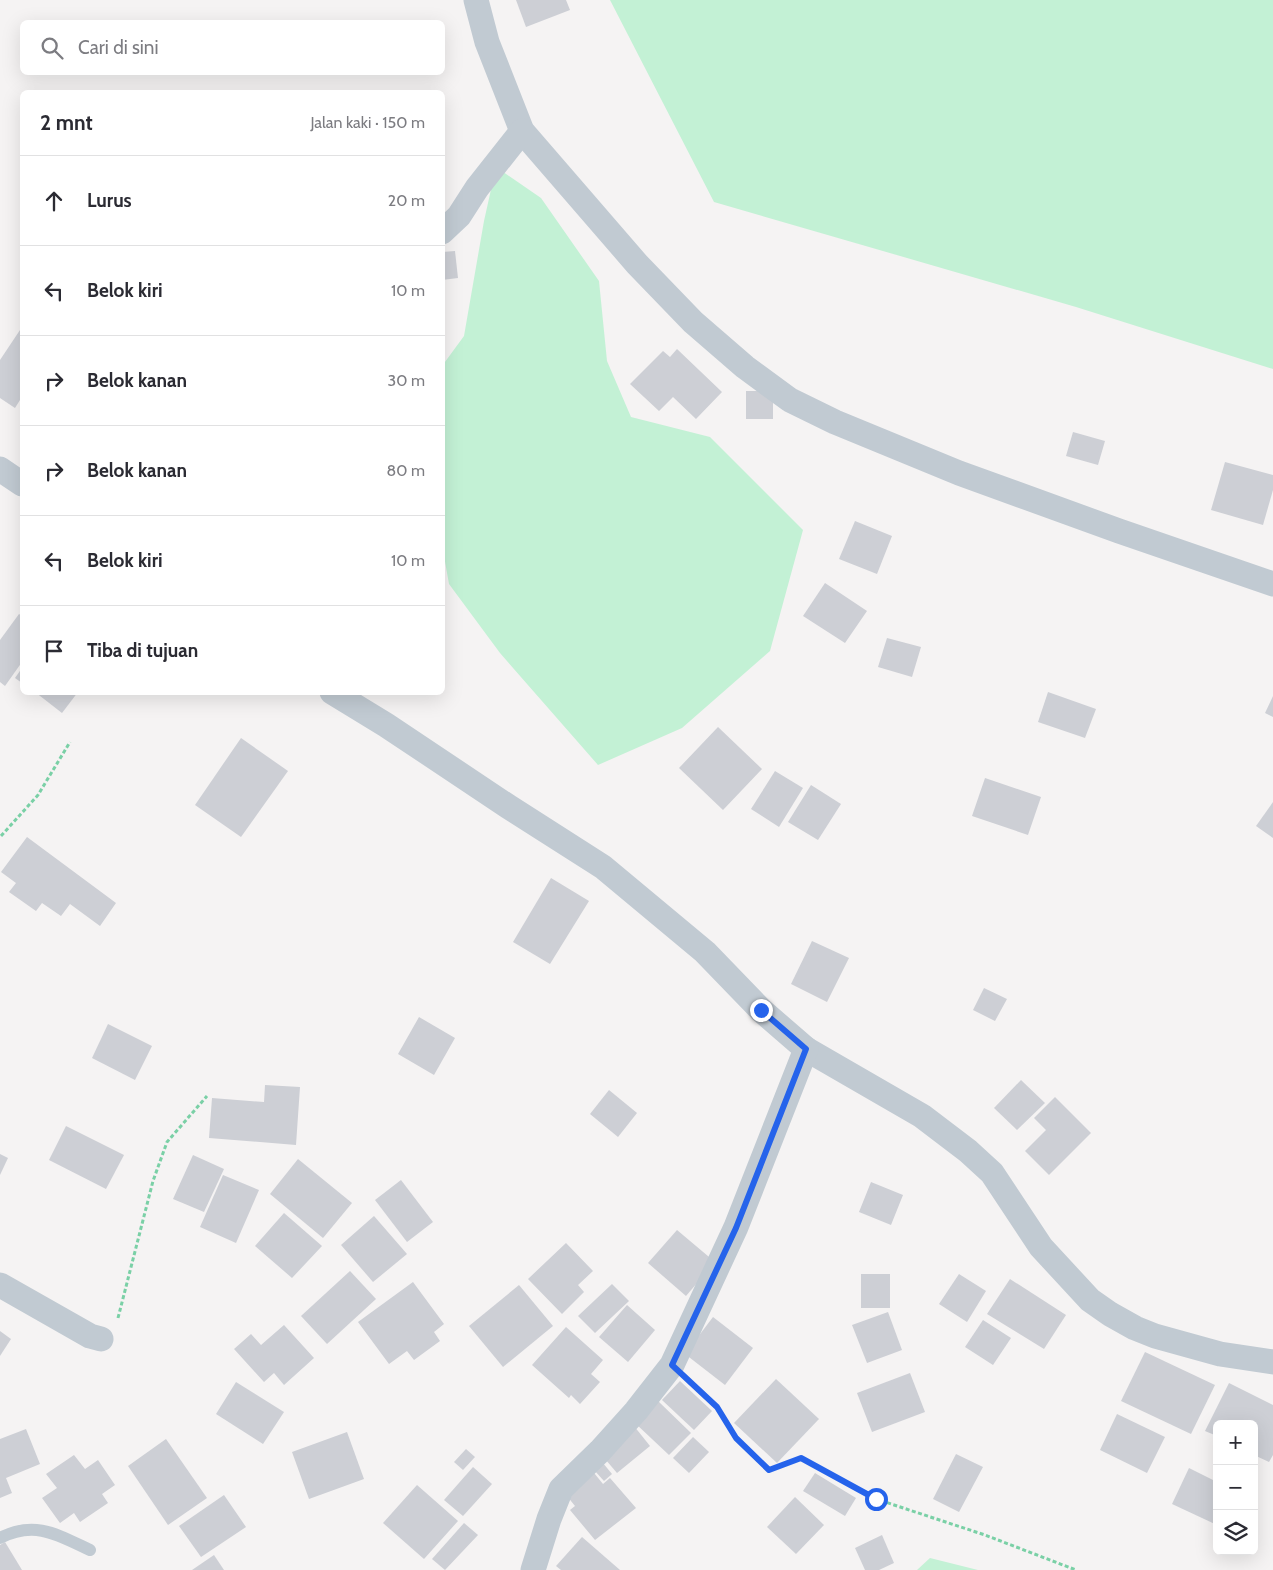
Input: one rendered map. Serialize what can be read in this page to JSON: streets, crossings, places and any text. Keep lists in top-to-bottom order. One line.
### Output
{"page":{"search":"Cari di sini","heading":["2 mnt","Jalan kaki · 150 m"],"list":[["Lurus","20 m"],["Belok kiri","10 m"],["Belok kanan","30 m"],["Belok kanan","80 m"],["Belok kiri","10 m"],"Tiba di tujuan"],"map_buttons":["+","−"]}}
